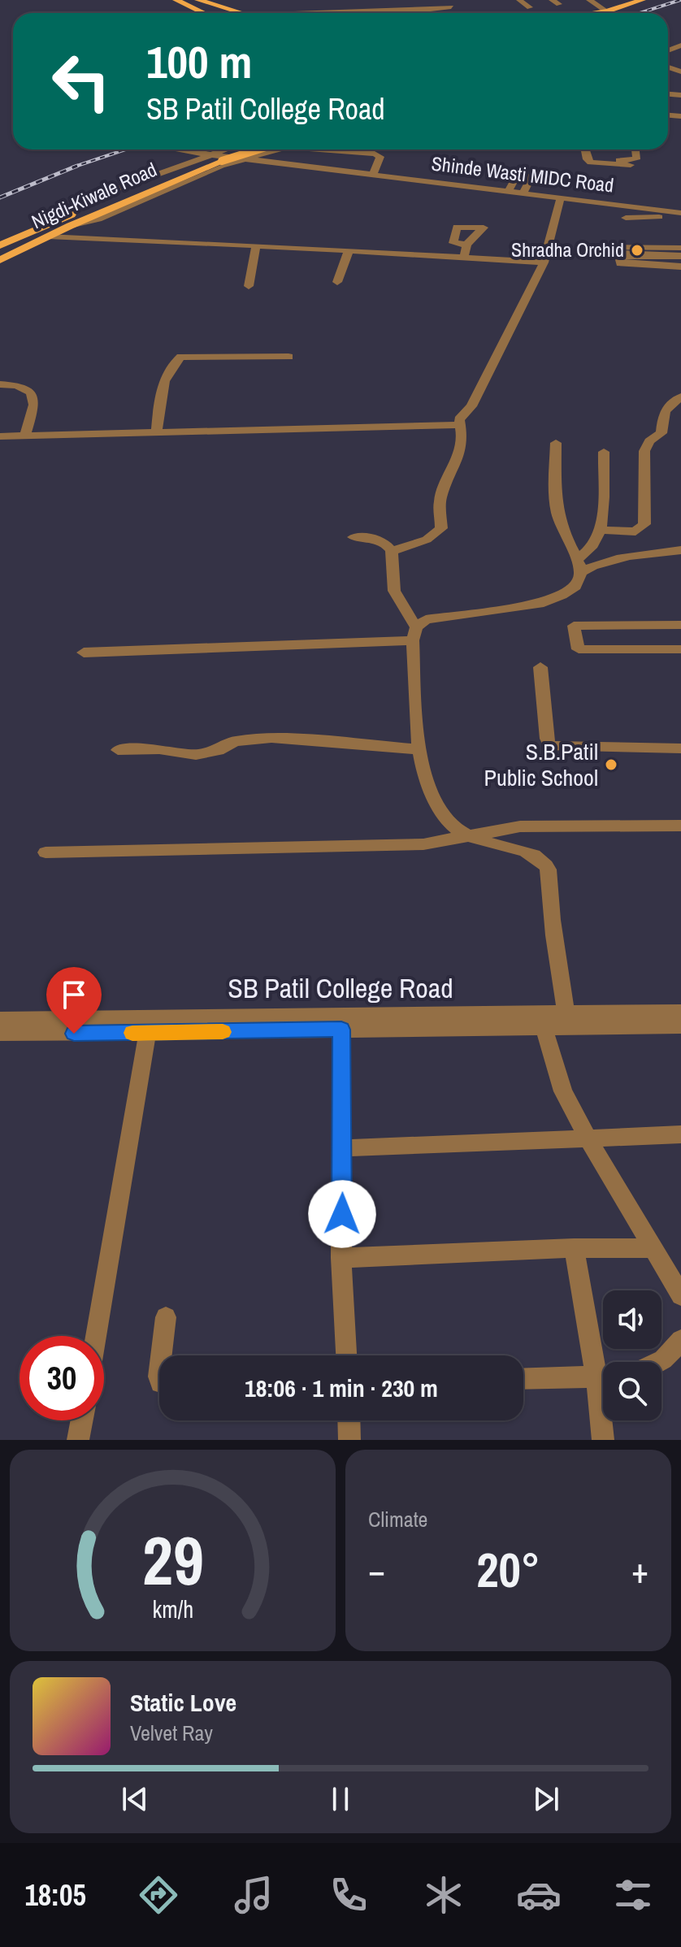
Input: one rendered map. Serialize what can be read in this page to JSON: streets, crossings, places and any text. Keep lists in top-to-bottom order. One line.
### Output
{"streets":{"main road":["Nigdi-Kiwale Road"],"street":["Shinde Wasti MIDC Road","SB Patil College Road"]},"places":["Shradha Orchid","S.B.Patil Public School"],"page":{"turn":["100 m","SB Patil College Road"],"limit":"30","trip":"18:06 · 1 min · 230 m","tile":"Climate","heat":["−","20°","+"],"song":["Static Love","Velvet Ray"],"tabs":"18:05","gauge":["29","km/h"]}}
